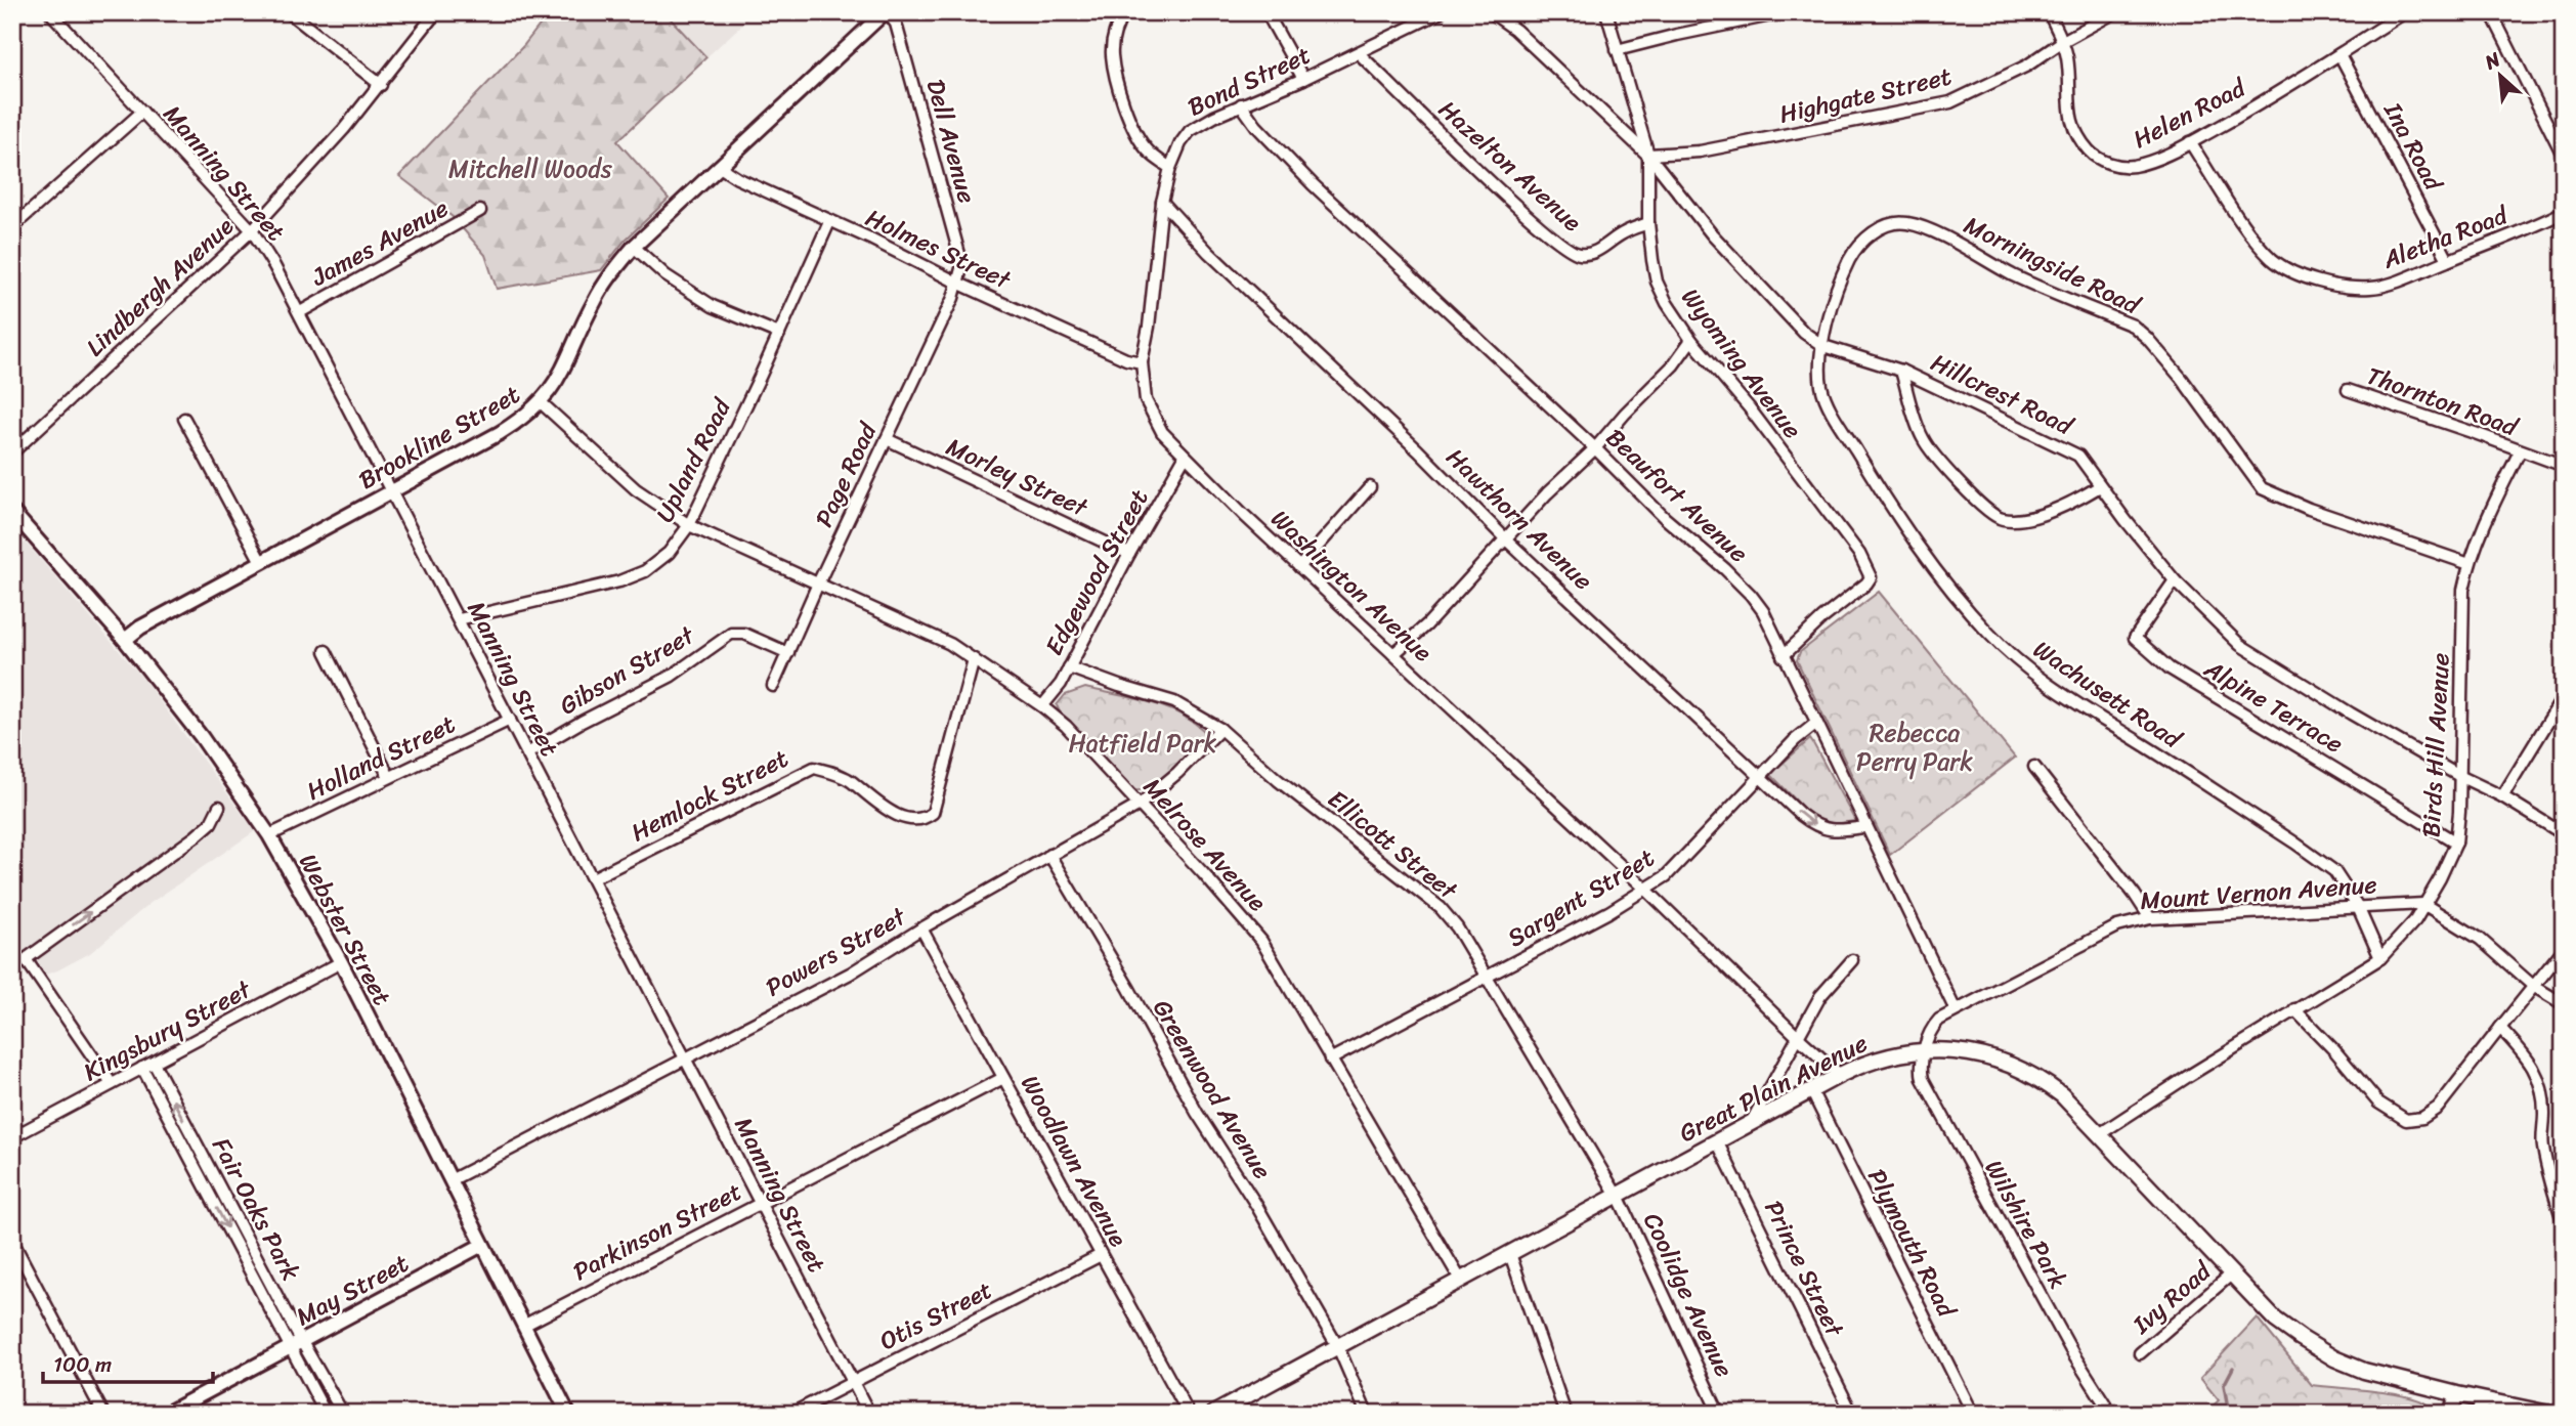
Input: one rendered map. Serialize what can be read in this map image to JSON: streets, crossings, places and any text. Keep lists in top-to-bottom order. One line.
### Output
{"streets":{"main road":["Great Plain Avenue"],"street":["Bond Street","Highgate Street","Helen Road","Dell Avenue","Ina Road","Hazelton Avenue","Manning Street","Aletha Road","James Avenue","Holmes Street","Morningside Road","Lindbergh Avenue","Wyoming Avenue","Hillcrest Road","Thornton Road","Brookline Street","Upland Road","Page Road","Morley Street","Beaufort Avenue","Hawthorn Avenue","Edgewood Street","Washington Avenue","Gibson Street","Wachusett Road","Alpine Terrace","Birds Hill Avenue","Holland Street","Hemlock Street","Melrose Avenue","Ellicott Street","Mount Vernon Avenue","Sargent Street","Webster Street","Powers Street","Kingsbury Street","Greenwood Avenue","Woodlawn Avenue","Fair Oaks Park","Wilshire Park","Parkinson Street","Plymouth Road","Prince Street","May Street","Coolidge Avenue","Ivy Road","Otis Street"]},"crossings":[["Bond Street","Hazelton Avenue"],["Bond Street","Beaufort Avenue"],["Bond Street","Washington Avenue"],["Highgate Street","Helen Road"],["Highgate Street","Wyoming Avenue"],["Highgate Street","Hillcrest Road"],["Helen Road","Ina Road"],["Helen Road","Aletha Road"],["Dell Avenue","Holmes Street"],["Dell Avenue","Brookline Street"],["Dell Avenue","Page Road"],["Ina Road","Aletha Road"],["Hazelton Avenue","Wyoming Avenue"],["Manning Street","James Avenue"],["Manning Street","Lindbergh Avenue"],["Manning Street","Brookline Street"],["Manning Street","Upland Road"],["Manning Street","Gibson Street"],["Manning Street","Holland Street"],["Manning Street","Hemlock Street"],["Manning Street","Powers Street"],["Manning Street","Parkinson Street"],["Manning Street","Otis Street"],["Holmes Street","Brookline Street"],["Holmes Street","Upland Road"],["Holmes Street","Page Road"],["Holmes Street","Washington Avenue"],["Morningside Road","Hillcrest Road"],["Morningside Road","Wachusett Road"],["Morningside Road","Birds Hill Avenue"],["Wyoming Avenue","Hillcrest Road"],["Wyoming Avenue","Beaufort Avenue"],["Hillcrest Road","Wachusett Road"],["Hillcrest Road","Alpine Terrace"],["Hillcrest Road","Birds Hill Avenue"],["Thornton Road","Birds Hill Avenue"],["Brookline Street","Melrose Avenue"],["Brookline Street","Webster Street"],["Upland Road","Melrose Avenue"],["Page Road","Morley Street"],["Page Road","Gibson Street"],["Page Road","Melrose Avenue"],["Morley Street","Edgewood Street"],["Beaufort Avenue","Hawthorn Avenue"],["Beaufort Avenue","Mount Vernon Avenue"],["Beaufort Avenue","Sargent Street"],["Hawthorn Avenue","Washington Avenue"],["Hawthorn Avenue","Sargent Street"],["Edgewood Street","Washington Avenue"],["Edgewood Street","Melrose Avenue"],["Edgewood Street","Ellicott Street"],["Washington Avenue","Sargent Street"],["Washington Avenue","Great Plain Avenue"],["Wachusett Road","Birds Hill Avenue"],["Wachusett Road","Mount Vernon Avenue"],["Alpine Terrace","Birds Hill Avenue"],["Birds Hill Avenue","Mount Vernon Avenue"],["Birds Hill Avenue","Great Plain Avenue"],["Holland Street","Webster Street"],["Hemlock Street","Melrose Avenue"],["Melrose Avenue","Sargent Street"],["Melrose Avenue","Powers Street"],["Melrose Avenue","Great Plain Avenue"],["Ellicott Street","Sargent Street"],["Ellicott Street","Powers Street"],["Ellicott Street","Great Plain Avenue"],["Ellicott Street","Coolidge Avenue"],["Mount Vernon Avenue","Great Plain Avenue"],["Mount Vernon Avenue","Wilshire Park"],["Webster Street","Powers Street"],["Webster Street","Kingsbury Street"],["Webster Street","Parkinson Street"],["Webster Street","May Street"],["Powers Street","Greenwood Avenue"],["Powers Street","Woodlawn Avenue"],["Kingsbury Street","Fair Oaks Park"],["Great Plain Avenue","Greenwood Avenue"],["Great Plain Avenue","Wilshire Park"],["Great Plain Avenue","Plymouth Road"],["Great Plain Avenue","Prince Street"],["Great Plain Avenue","Coolidge Avenue"],["Great Plain Avenue","Ivy Road"],["Woodlawn Avenue","Parkinson Street"],["Woodlawn Avenue","Otis Street"],["Fair Oaks Park","May Street"]],"parks":["Mitchell Woods","Rebecca Perry Park","Hatfield Park"],"scale_bar":"100 m","north":"top left"}
